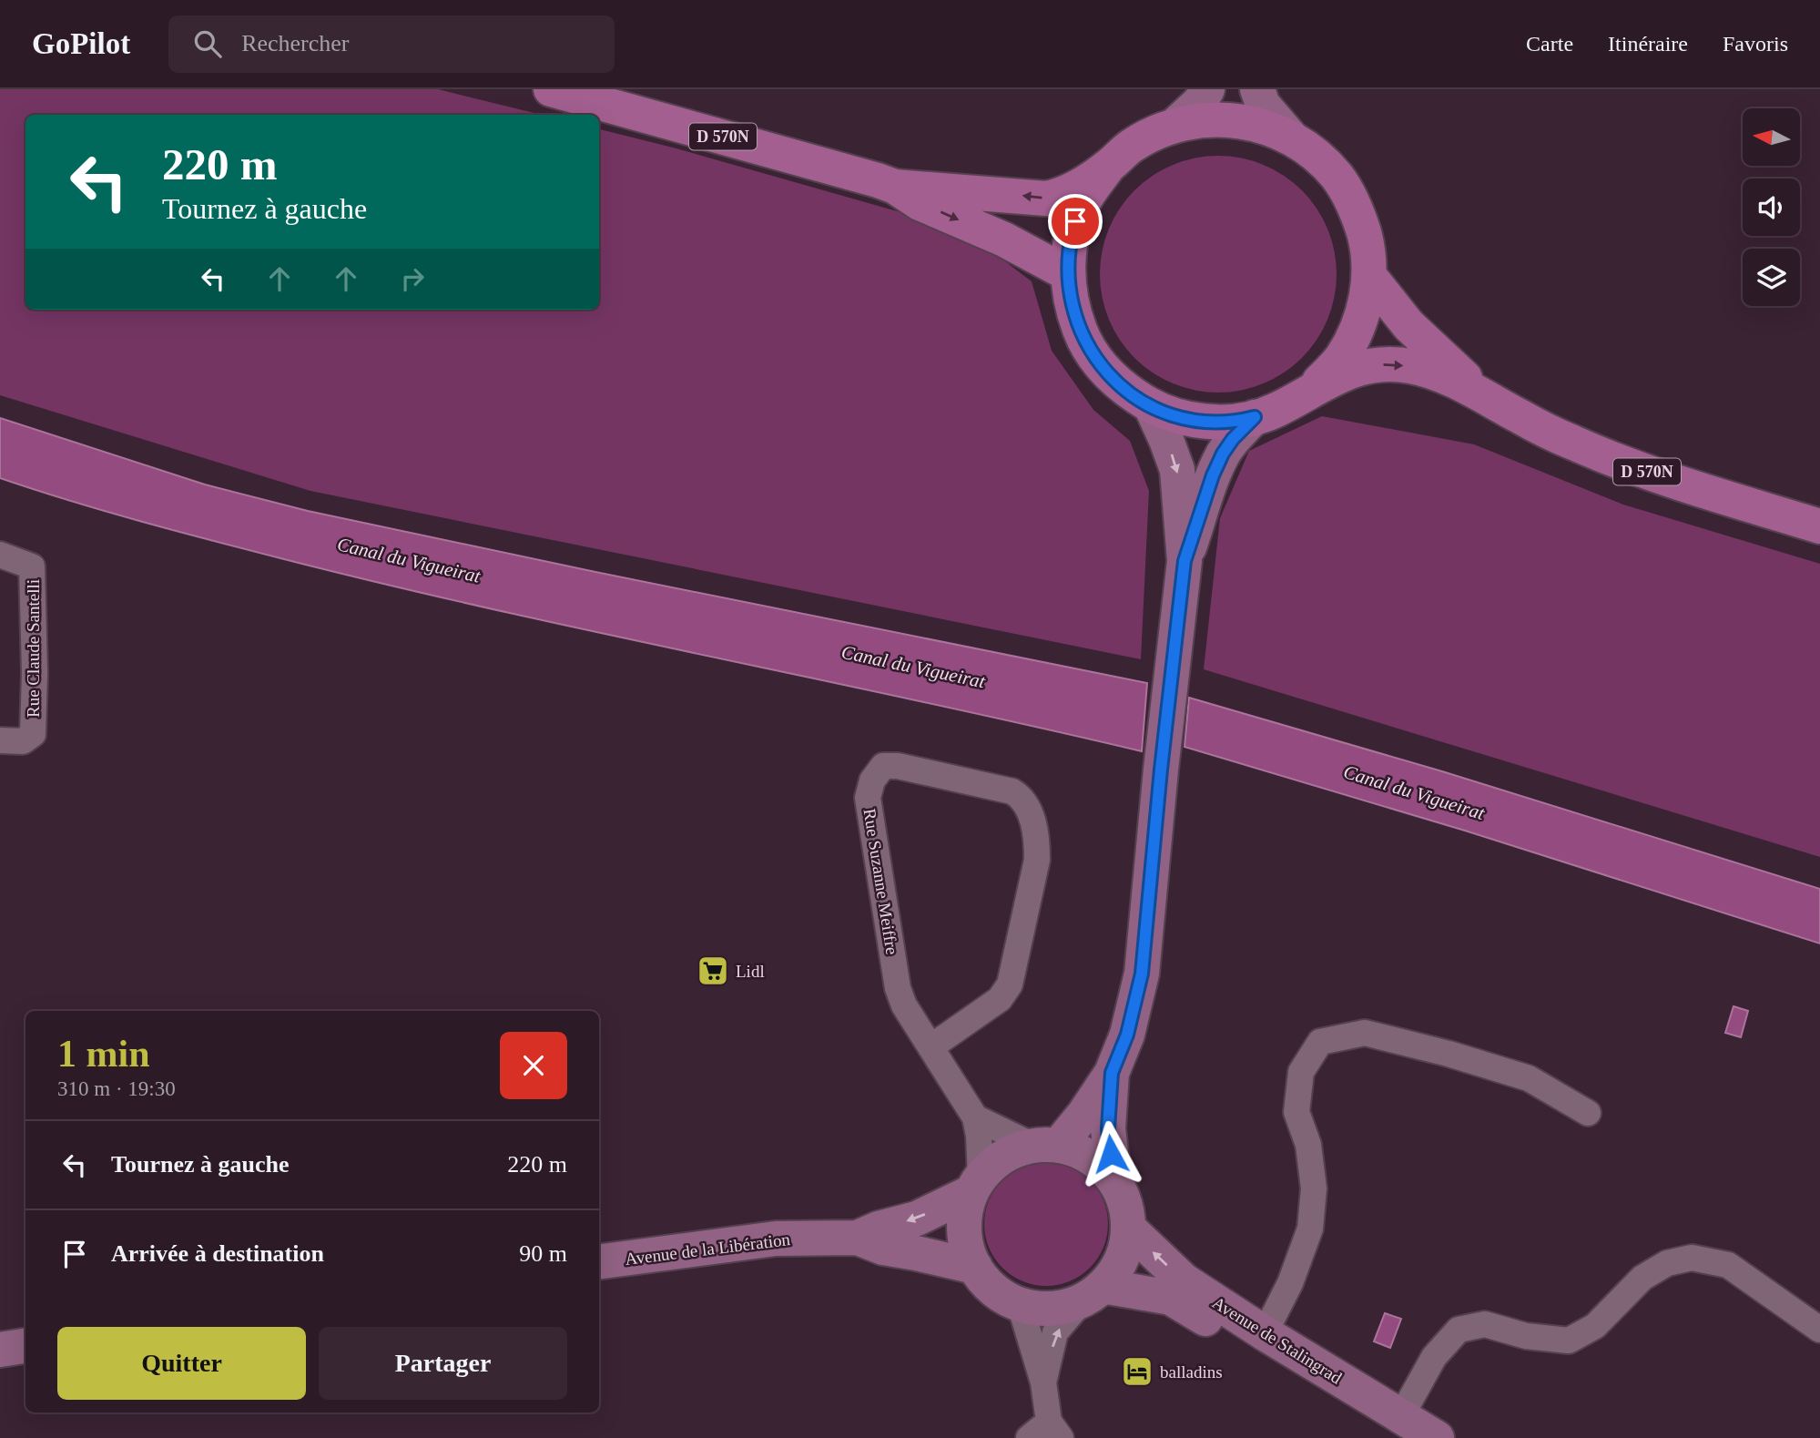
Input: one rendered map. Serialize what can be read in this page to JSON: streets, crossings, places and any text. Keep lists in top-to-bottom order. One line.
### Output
{"streets":{"main road":["D 570N","Avenue de la Libération","Avenue de Stalingrad"],"street":["Rue Claude Santelli","Rue Suzanne Meiffre"]},"crossings":[["Rue Suzanne Meiffre","Avenue de la Libération"],["Rue Suzanne Meiffre","Avenue de Stalingrad"],["Avenue de la Libération","Avenue de Stalingrad"]],"water":["Canal du Vigueirat"],"places":{"supermarket":["Lidl"],"hotel":["balladins"]},"north":"left","page":{"header":"GoPilot","search":"Rechercher","nav":["Carte","Itinéraire","Favoris"],"turn":["220 m","Tournez à gauche"],"heading":["1 min","310 m · 19:30"],"list":[{"name":"Tournez à gauche","value":"220 m"},{"name":"Arrivée à destination","value":"90 m"}],"buttons":["Quitter","Partager"]}}
